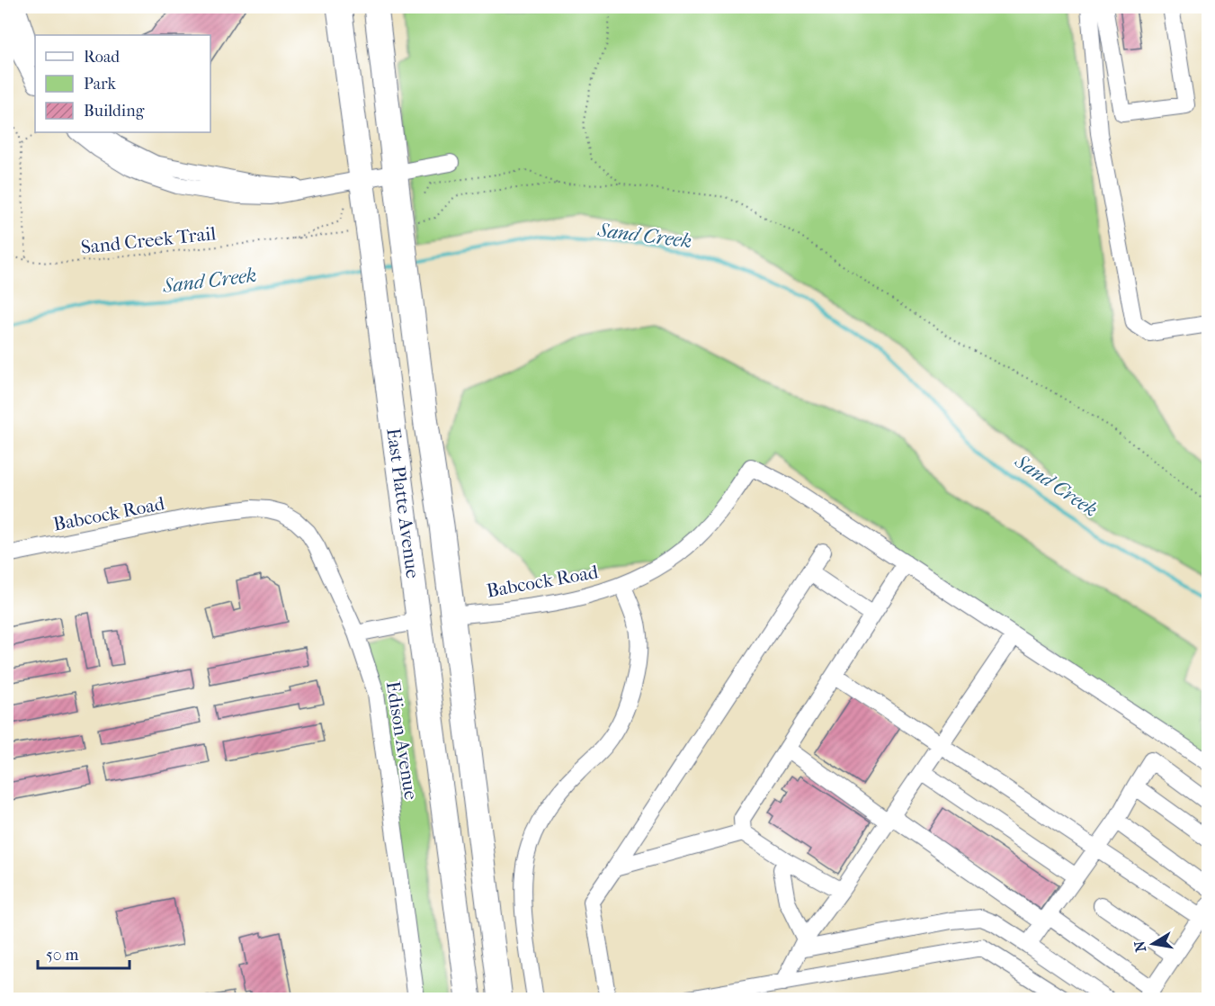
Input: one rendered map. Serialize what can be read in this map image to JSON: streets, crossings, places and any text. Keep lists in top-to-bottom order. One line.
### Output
{"streets":{"highway":["East Platte Avenue"],"street":["Babcock Road","Edison Avenue"],"path":["Sand Creek Trail"]},"crossings":[["Sand Creek Trail","East Platte Avenue"],["East Platte Avenue","Babcock Road"],["Babcock Road","Edison Avenue"]],"water":["Sand Creek"],"legend":["Road","Park","Building"],"scale_bar":"50 m","north":"left"}
